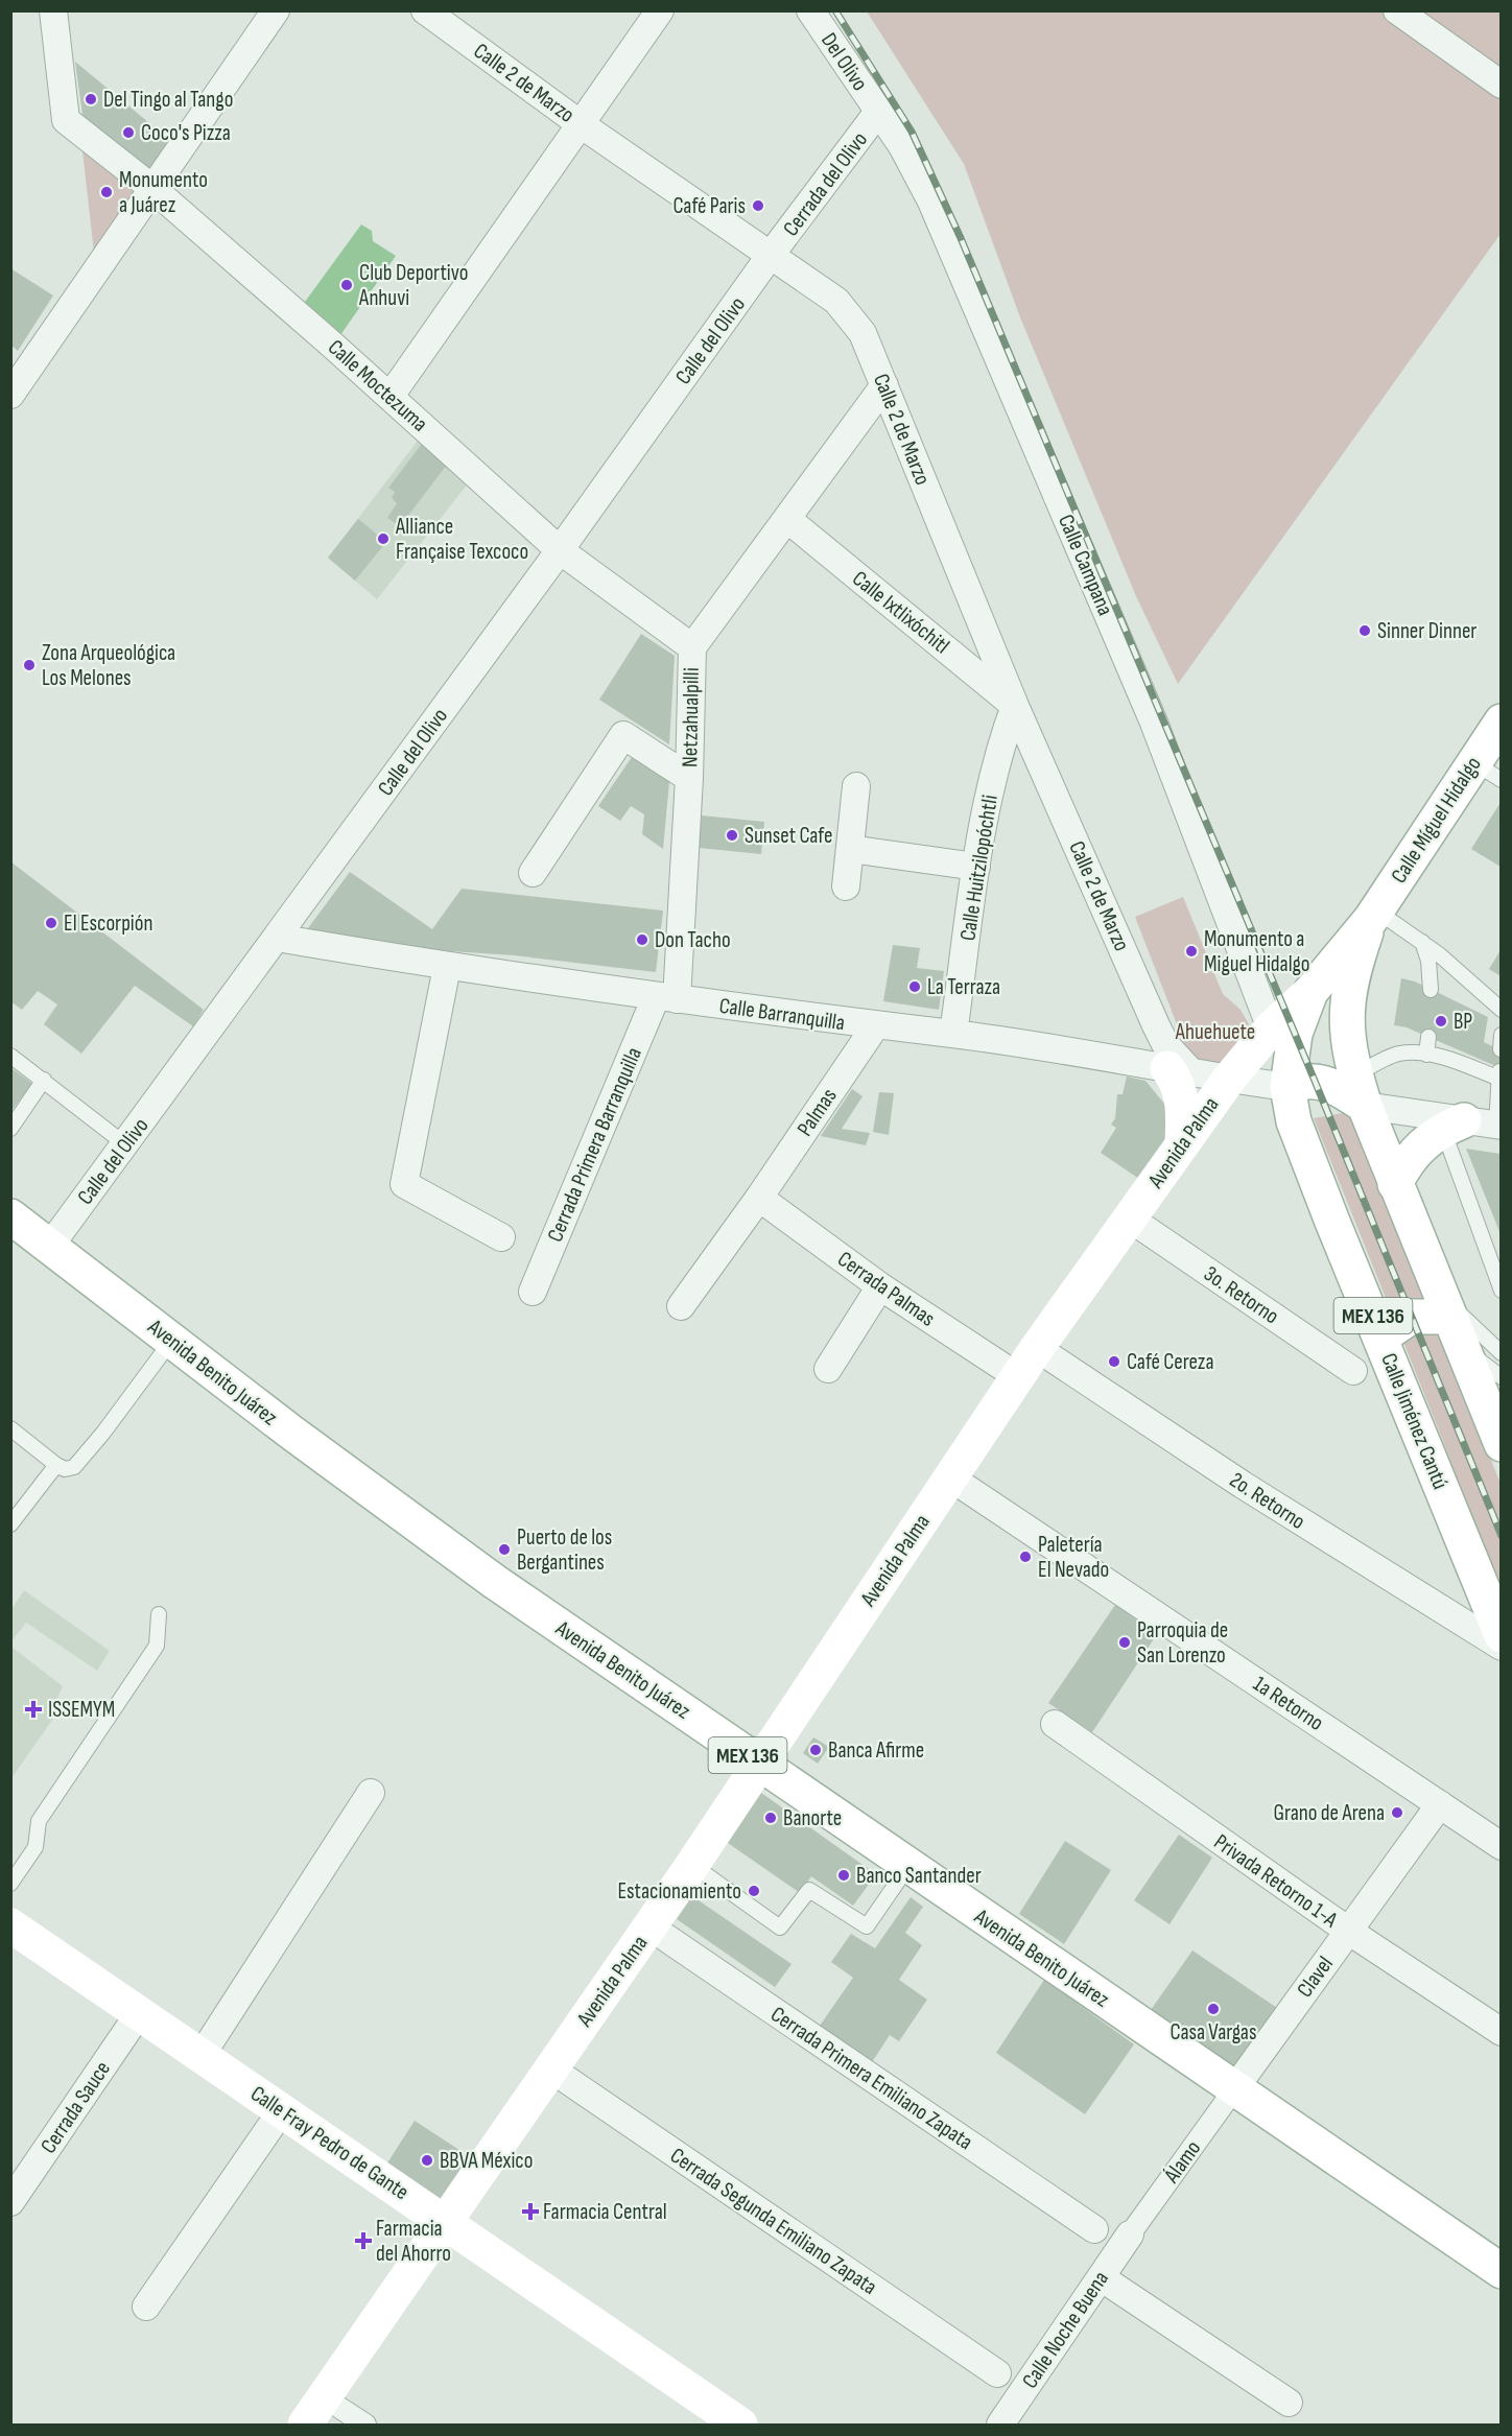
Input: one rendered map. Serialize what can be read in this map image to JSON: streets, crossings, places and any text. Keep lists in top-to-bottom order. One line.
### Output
{"streets":{"main road":["Calle Míguel Hidalgo","Avenida Palma","MEX 136","Avenida Benito Juárez","Calle Jiménez Cantú","Calle Fray Pedro de Gante"],"street":["Del Olivo","Calle 2 de Marzo","Cerrada del Olivo","Calle del Olivo","Calle Moctezuma","Calle Campana","Calle Ixtlixóchitl","Netzahualpilli","Calle Huitzilopóchtli","Calle Barranquilla","Palmas","Cerrada Primera Barranquilla","Cerrada Palmas","3o. Retorno","2o. Retorno","1a Retorno","Privada Retorno 1-A","Clavel","Cerrada Primera Emiliano Zapata","Cerrada Sauce","Álamo","Cerrada Segunda Emiliano Zapata","Calle Noche Buena"]},"crossings":[["Del Olivo","Cerrada del Olivo"],["Del Olivo","Calle Campana"],["Calle 2 de Marzo","Cerrada del Olivo"],["Calle 2 de Marzo","Calle del Olivo"],["Calle 2 de Marzo","Calle Ixtlixóchitl"],["Calle 2 de Marzo","Netzahualpilli"],["Calle 2 de Marzo","Calle Huitzilopóchtli"],["Calle 2 de Marzo","Calle Barranquilla"],["Cerrada del Olivo","Calle del Olivo"],["Cerrada del Olivo","Calle Campana"],["Calle del Olivo","Calle Moctezuma"],["Calle del Olivo","Calle Barranquilla"],["Calle del Olivo","Avenida Benito Juárez"],["Calle Moctezuma","Netzahualpilli"],["Calle Campana","Avenida Palma"],["Calle Ixtlixóchitl","Netzahualpilli"],["Calle Ixtlixóchitl","Calle Huitzilopóchtli"],["Netzahualpilli","Calle Barranquilla"],["Netzahualpilli","Cerrada Primera Barranquilla"],["Calle Míguel Hidalgo","Avenida Palma"],["Calle Míguel Hidalgo","MEX 136"],["Calle Huitzilopóchtli","Calle Barranquilla"],["Calle Barranquilla","Palmas"],["Calle Barranquilla","Avenida Palma"],["Calle Barranquilla","Cerrada Primera Barranquilla"],["Calle Barranquilla","Calle Jiménez Cantú"],["Palmas","Cerrada Palmas"],["Avenida Palma","Cerrada Palmas"],["Avenida Palma","3o. Retorno"],["Avenida Palma","MEX 136"],["Avenida Palma","Avenida Benito Juárez"],["Avenida Palma","Calle Jiménez Cantú"],["Avenida Palma","2o. Retorno"],["Avenida Palma","1a Retorno"],["Avenida Palma","Cerrada Primera Emiliano Zapata"],["Avenida Palma","Calle Fray Pedro de Gante"],["Avenida Palma","Cerrada Segunda Emiliano Zapata"],["Avenida Benito Juárez","Clavel"],["Avenida Benito Juárez","Álamo"],["1a Retorno","Clavel"],["Privada Retorno 1-A","Clavel"],["Clavel","Álamo"],["Cerrada Sauce","Calle Fray Pedro de Gante"],["Álamo","Calle Noche Buena"]],"parks":["Ahuehuete"],"places":{"other":["Del Tingo al Tango","Coco's Pizza","Monumento a Juárez","Café Paris","Club Deportivo Anhuvi","Alliance Française Texcoco","Sinner Dinner","Zona Arqueológica Los Melones","Sunset Cafe","El Escorpión","Don Tacho","Monumento a Miguel Hidalgo","La Terraza","BP","Café Cereza","Puerto de los Bergantines","Paletería El Nevado","Parroquia de San Lorenzo","Banca Afirme","Grano de Arena","Banorte","Banco Santander","Estacionamiento","Casa Vargas","BBVA México"],"health":["ISSEMYM","Farmacia Central","Farmacia del Ahorro"]}}
